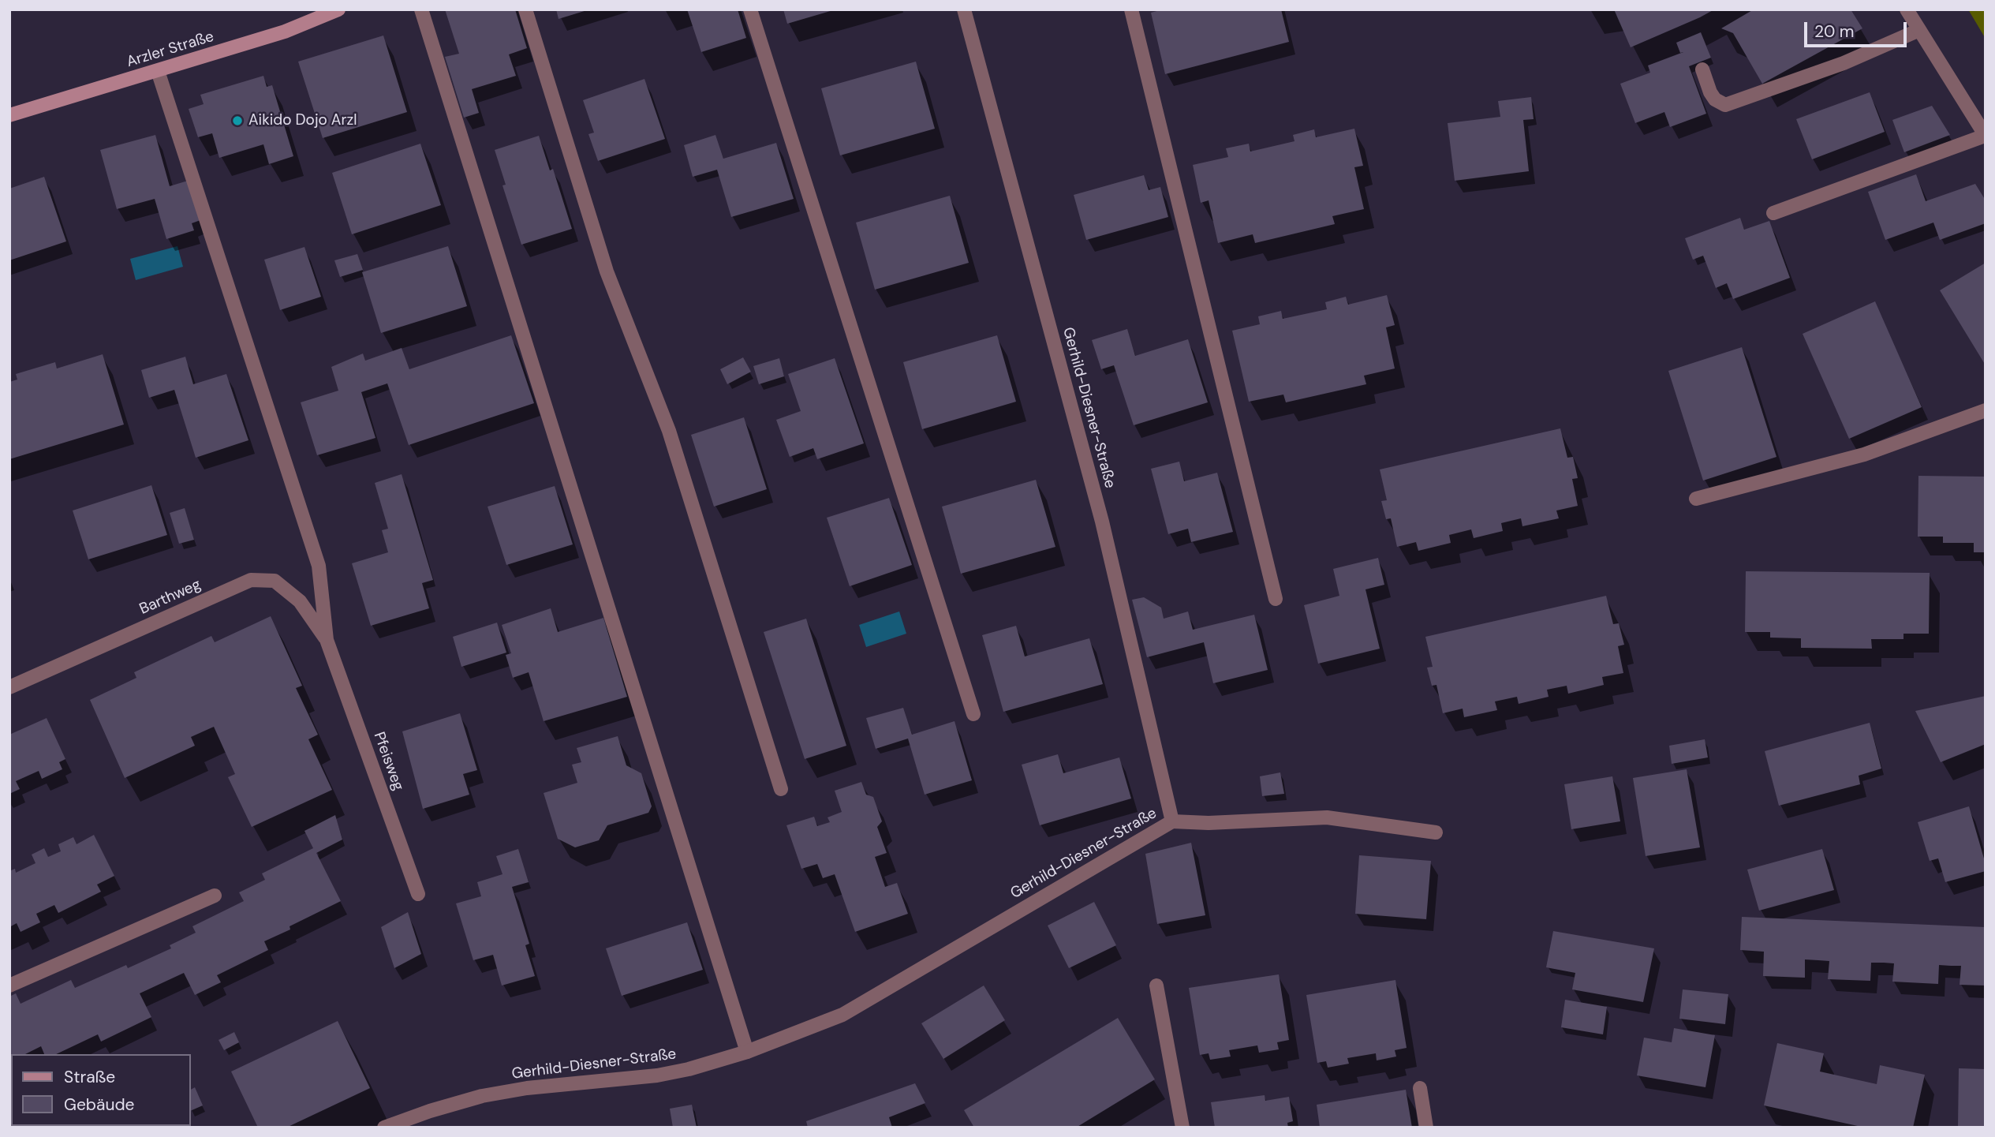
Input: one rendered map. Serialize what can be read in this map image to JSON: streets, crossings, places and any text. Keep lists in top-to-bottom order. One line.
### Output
{"streets":{"main road":["Arzler Straße"],"street":["Gerhild-Diesner-Straße","Barthweg","Pfeisweg"]},"crossings":[["Barthweg","Pfeisweg"]],"places":["Aikido Dojo Arzl"],"legend":["Straße","Gebäude"],"scale_bar":"20 m"}
